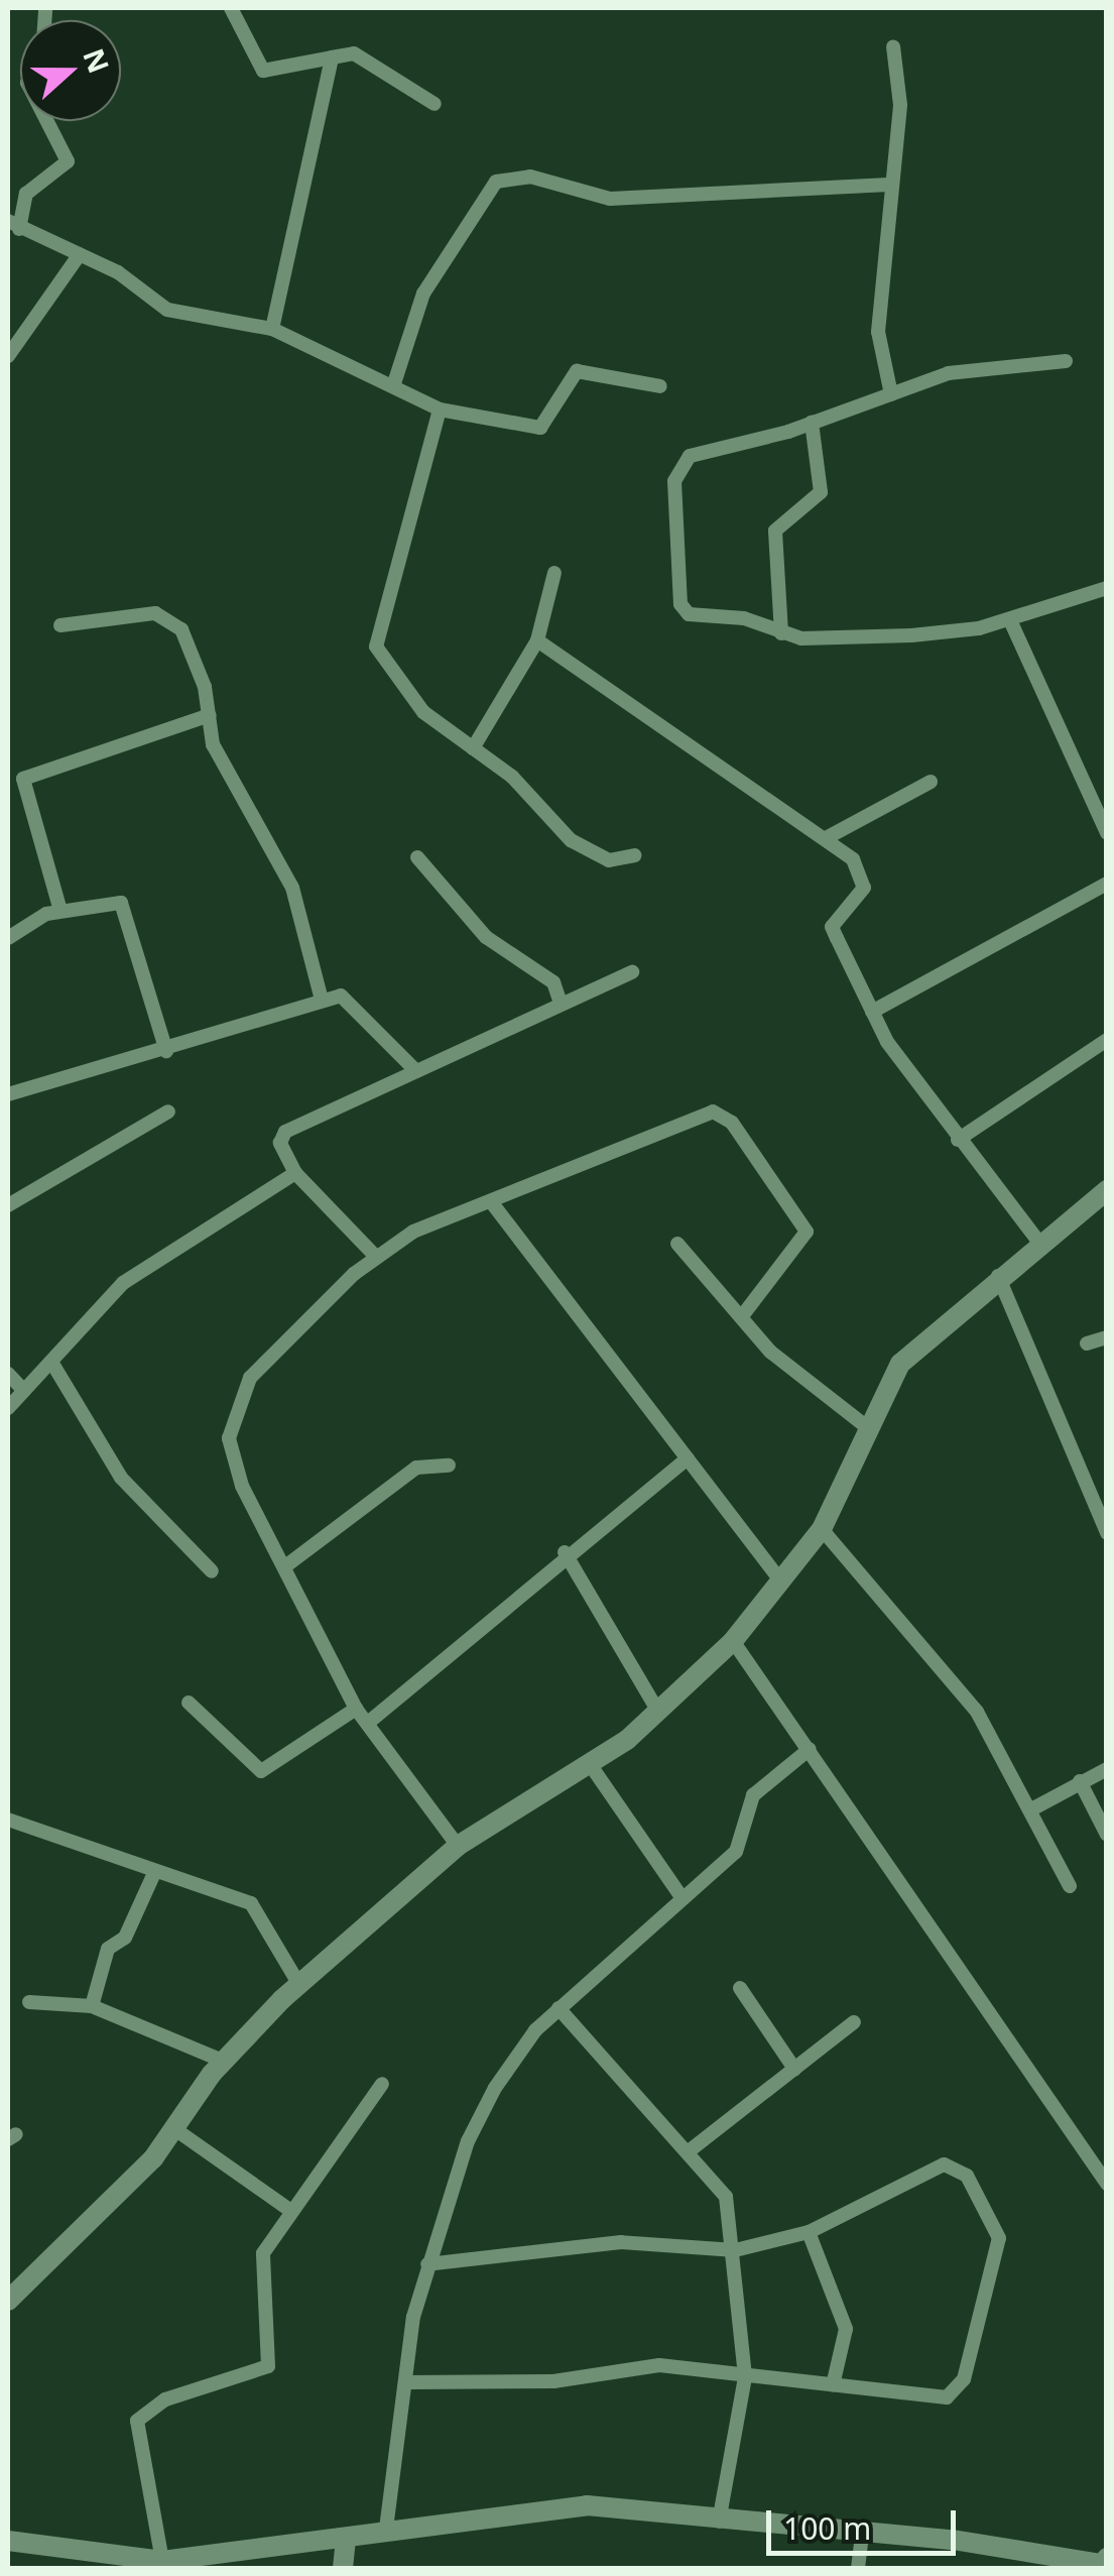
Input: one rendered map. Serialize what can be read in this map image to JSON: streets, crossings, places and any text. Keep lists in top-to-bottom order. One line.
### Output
{"scale_bar":"100 m","north":"right"}
